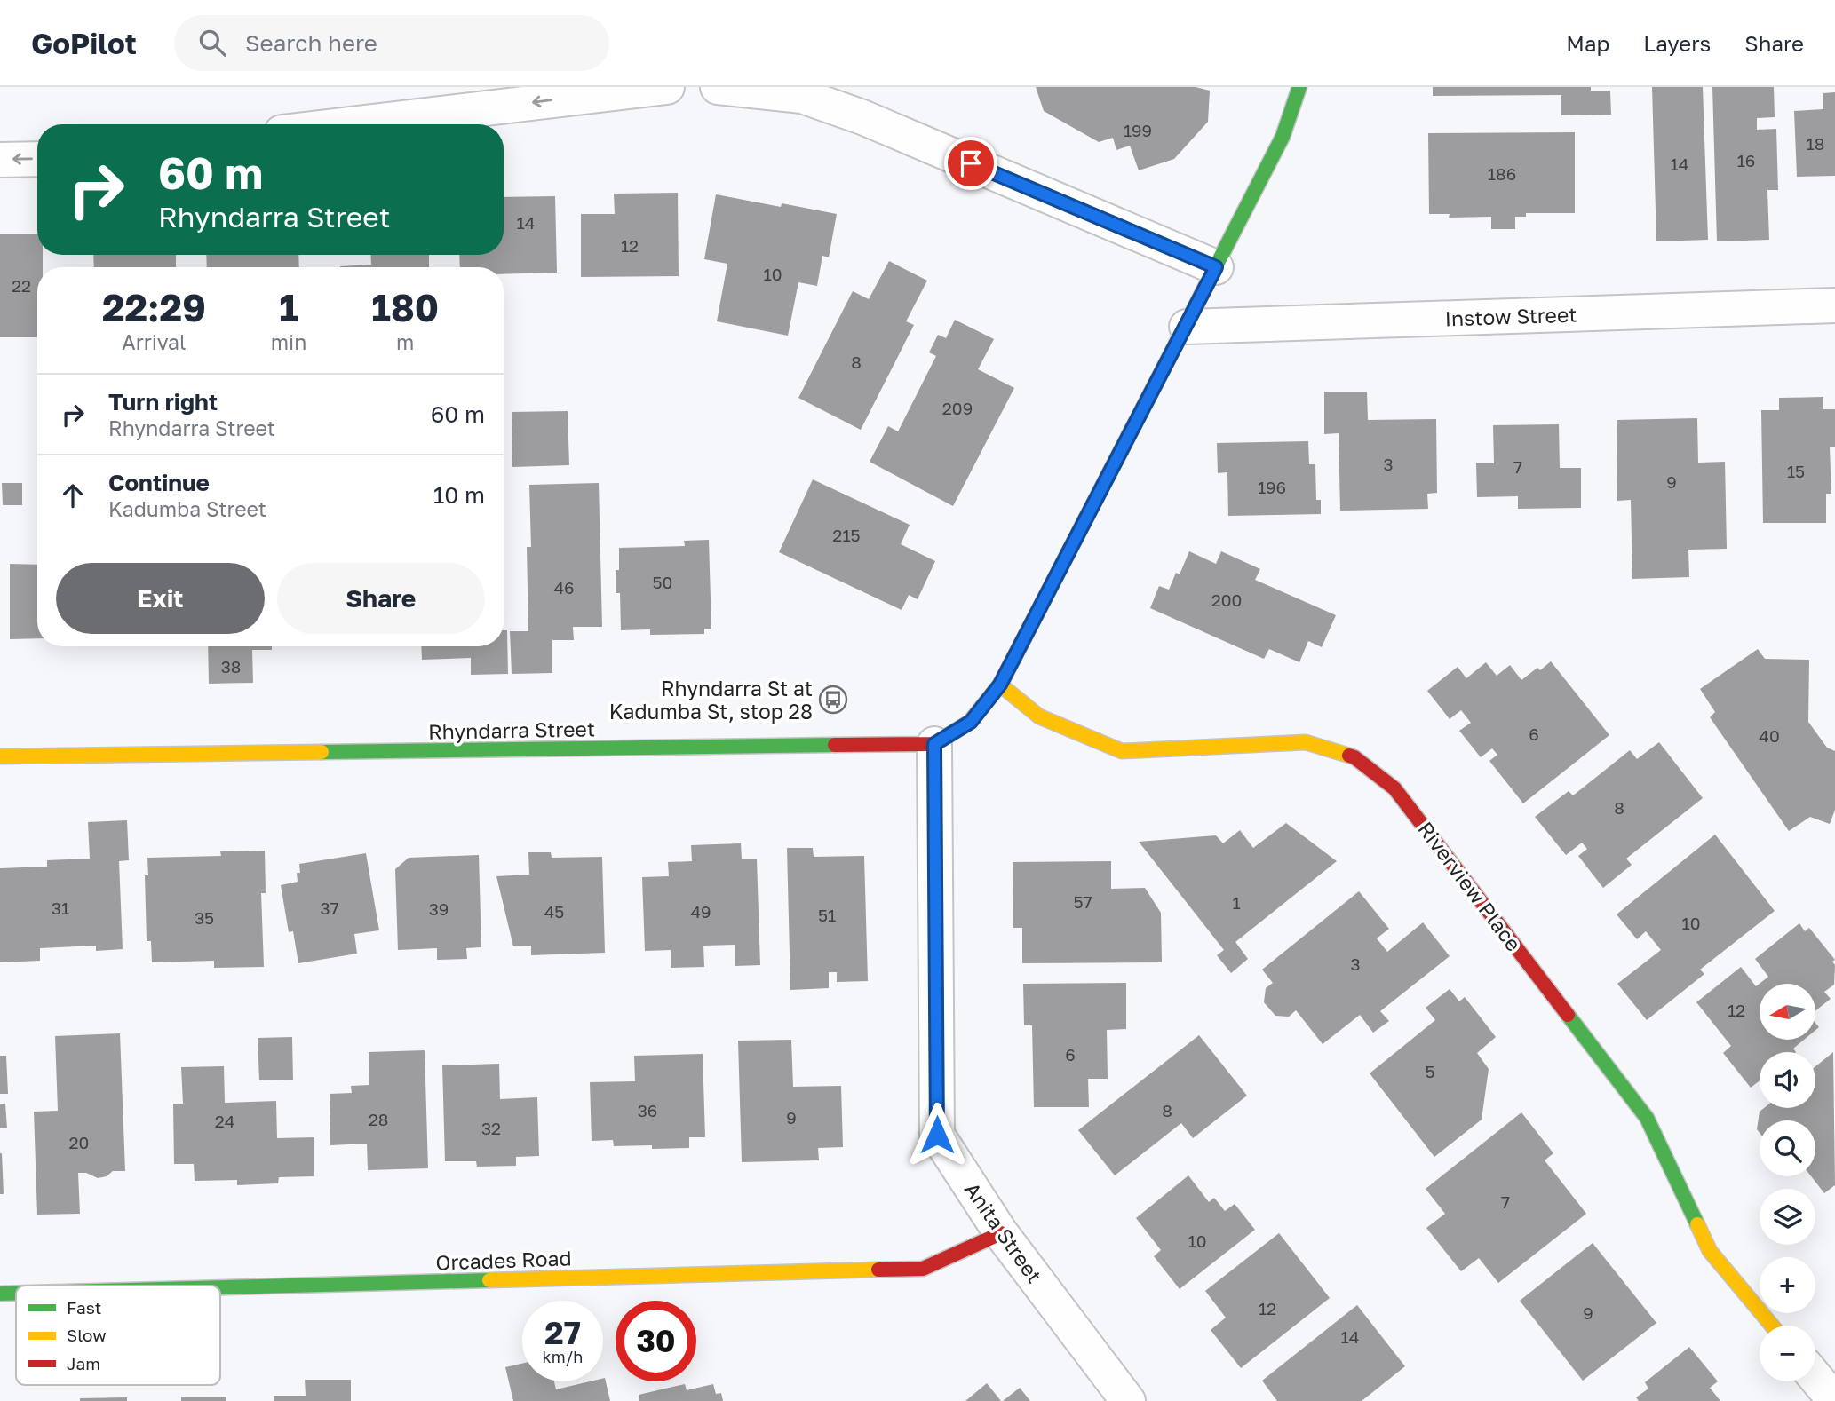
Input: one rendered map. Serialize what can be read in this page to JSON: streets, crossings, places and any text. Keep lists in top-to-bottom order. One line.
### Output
{"streets":{"street":["Instow Street","Rhyndarra Street","Riverview Place","Anita Street","Orcades Road"]},"crossings":[["Rhyndarra Street","Anita Street"],["Anita Street","Orcades Road"]],"places":{"bus stop":["Rhyndarra St at Kadumba St, stop 28"]},"house_numbers":["199","18","16","14","186","14","12","10","22","8","209","3","7","15","9","196","215","50","46","200","38","6","40","8","57","1","31","37","39","45","49","51","35","10","3","12","6","5","36","8","9","28","24","32","20","7","10","12","9","14"],"legend":["Fast","Slow","Jam"],"north":"left","page":{"header":"GoPilot","search":"Search here","nav":["Map","Layers","Share"],"turn":["60 m","Rhyndarra Street"],"eta":["22:29","Arrival","1","min","180","m"],"list":[{"name":"Turn right","note":"Rhyndarra Street","value":"60 m"},{"name":"Continue","note":"Kadumba Street","value":"10 m"}],"buttons":["Exit","Share"],"map_buttons":["+","−"],"speed":"27 km/h","limit":"30"}}
